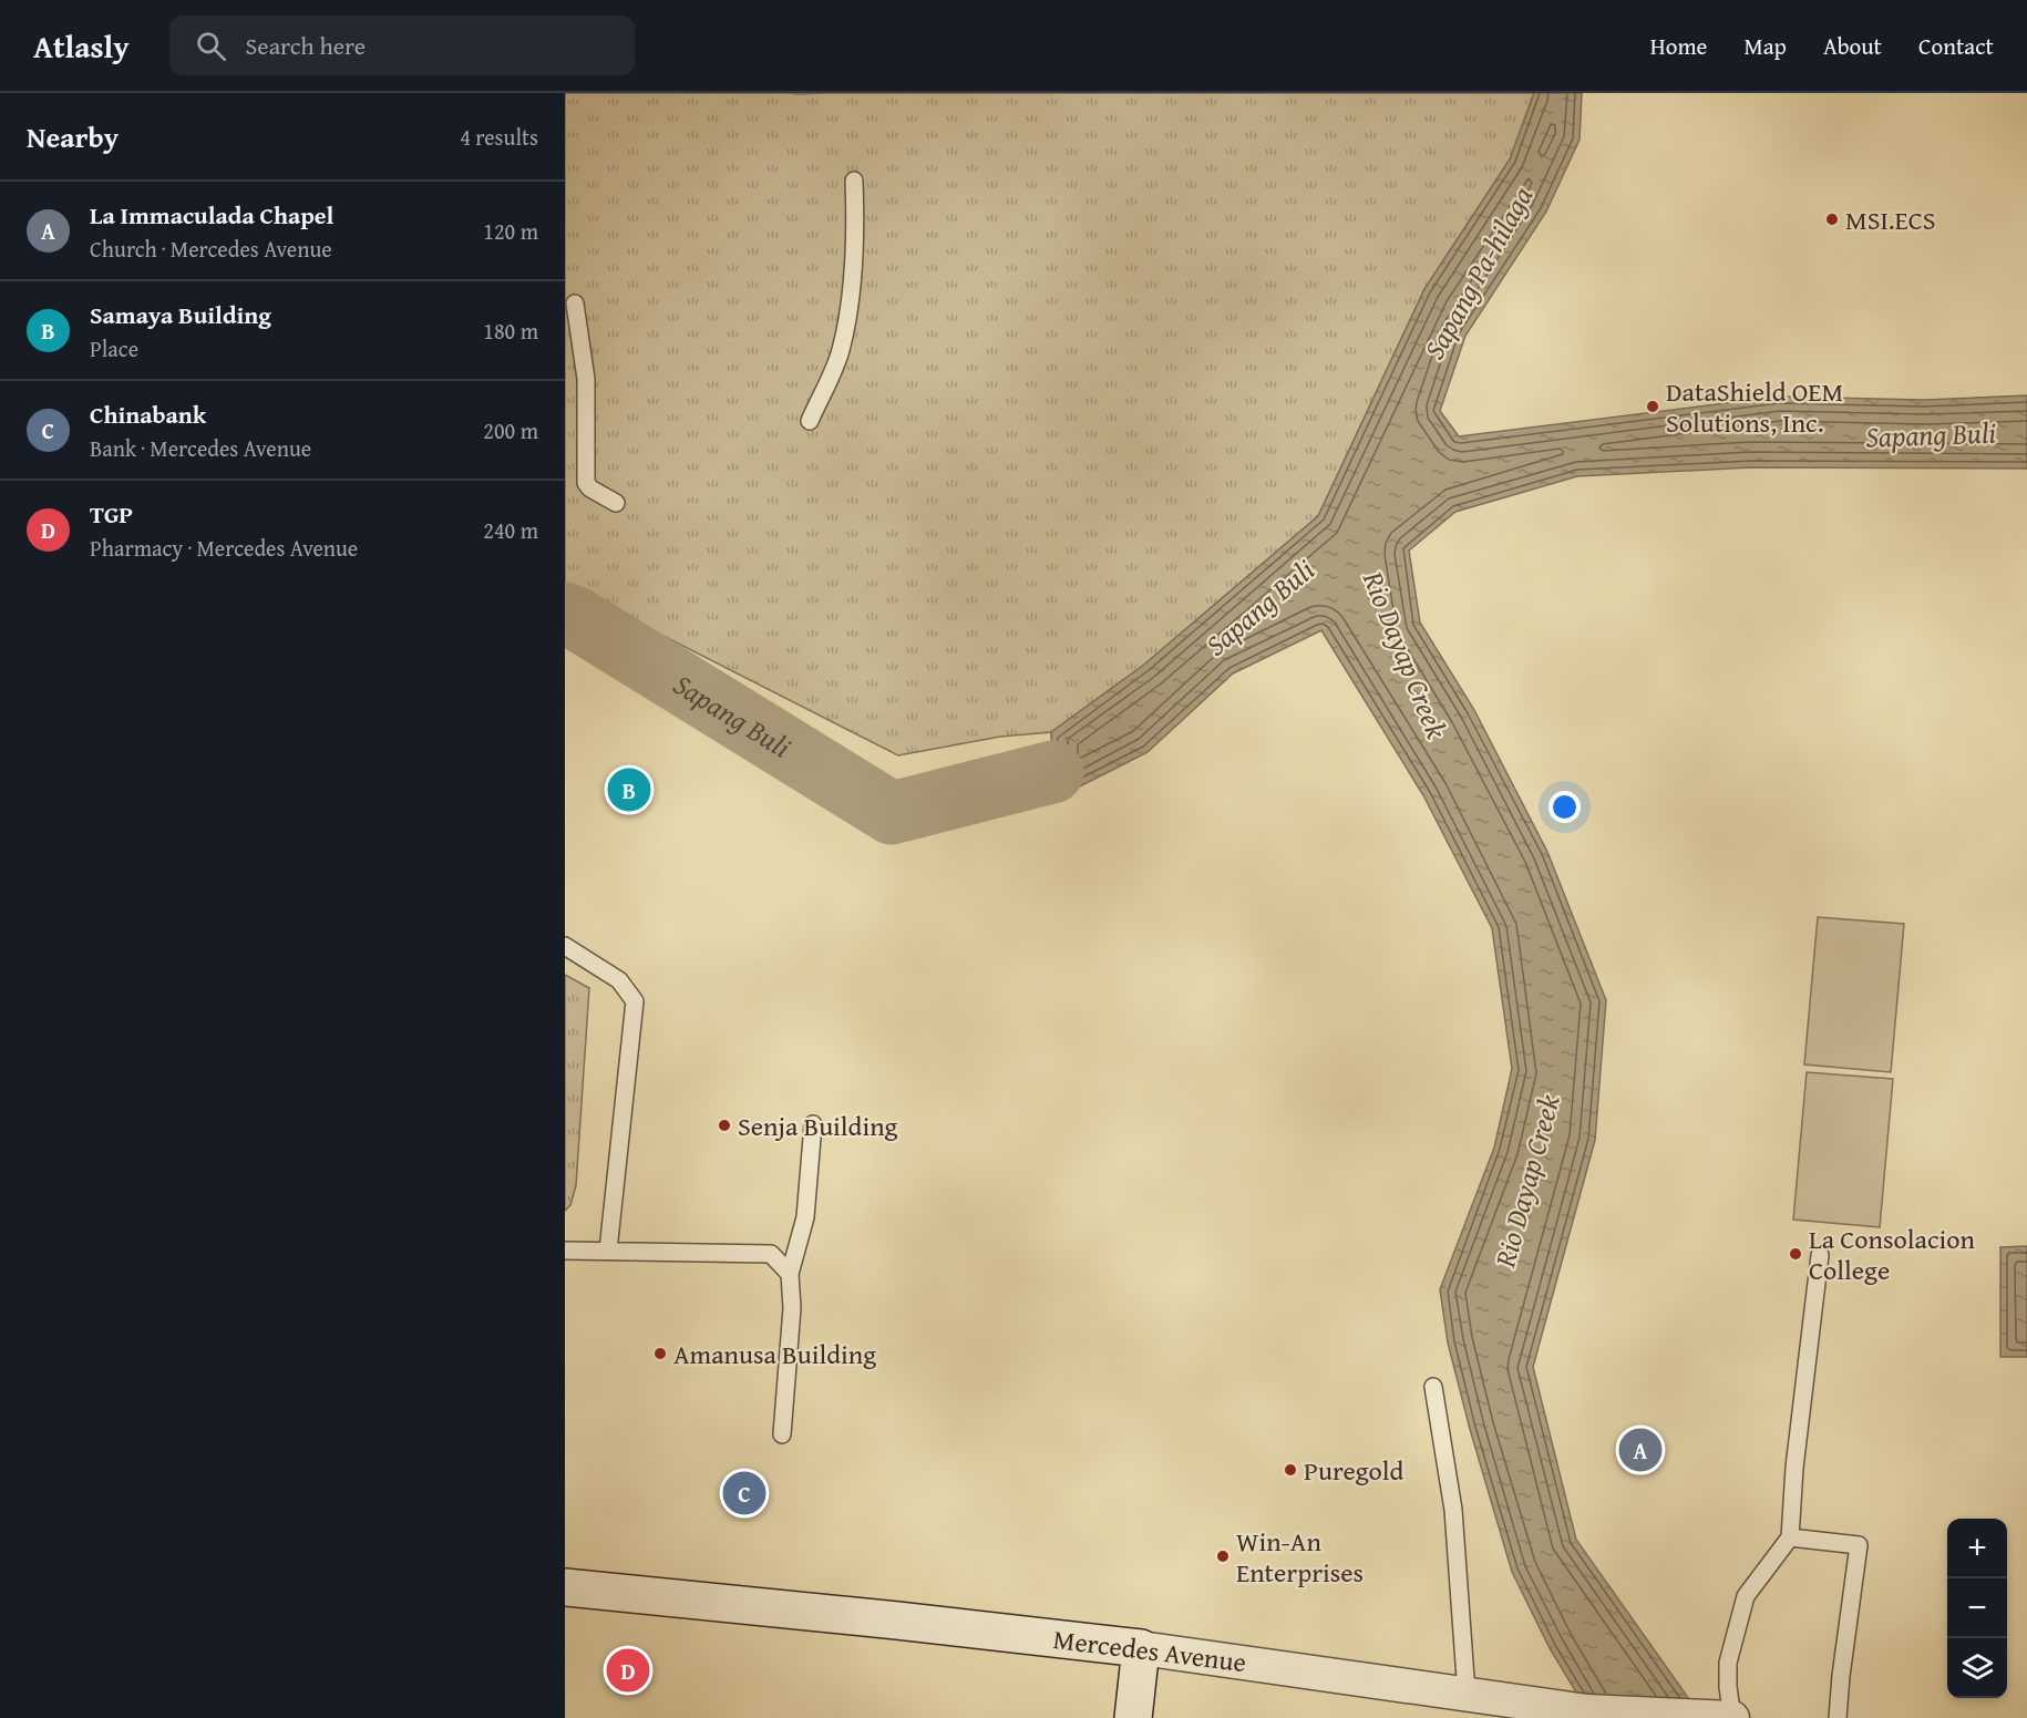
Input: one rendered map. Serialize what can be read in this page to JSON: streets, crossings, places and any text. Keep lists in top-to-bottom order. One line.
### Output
{"streets":{"main road":["Mercedes Avenue"]},"water":["Sapang Pa-hilaga","Sapang Buli","Rio Dayap Creek"],"places":["MSI.ECS","DataShield OEM Solutions, Inc.","Senja Building","La Consolacion College","Amanusa Building","Puregold","Win-An Enterprises"],"page":{"header":"Atlasly","search":"Search here","nav":["Home","Map","About","Contact"],"heading":["Nearby","4 results"],"list":[{"mark":"A","name":"La Immaculada Chapel","note":"Church · Mercedes Avenue","value":"120 m"},{"mark":"B","name":"Samaya Building","note":"Place","value":"180 m"},{"mark":"C","name":"Chinabank","note":"Bank · Mercedes Avenue","value":"200 m"},{"mark":"D","name":"TGP","note":"Pharmacy · Mercedes Avenue","value":"240 m"}],"pins":["B","A","C","D"],"map_buttons":["+","−"]}}
